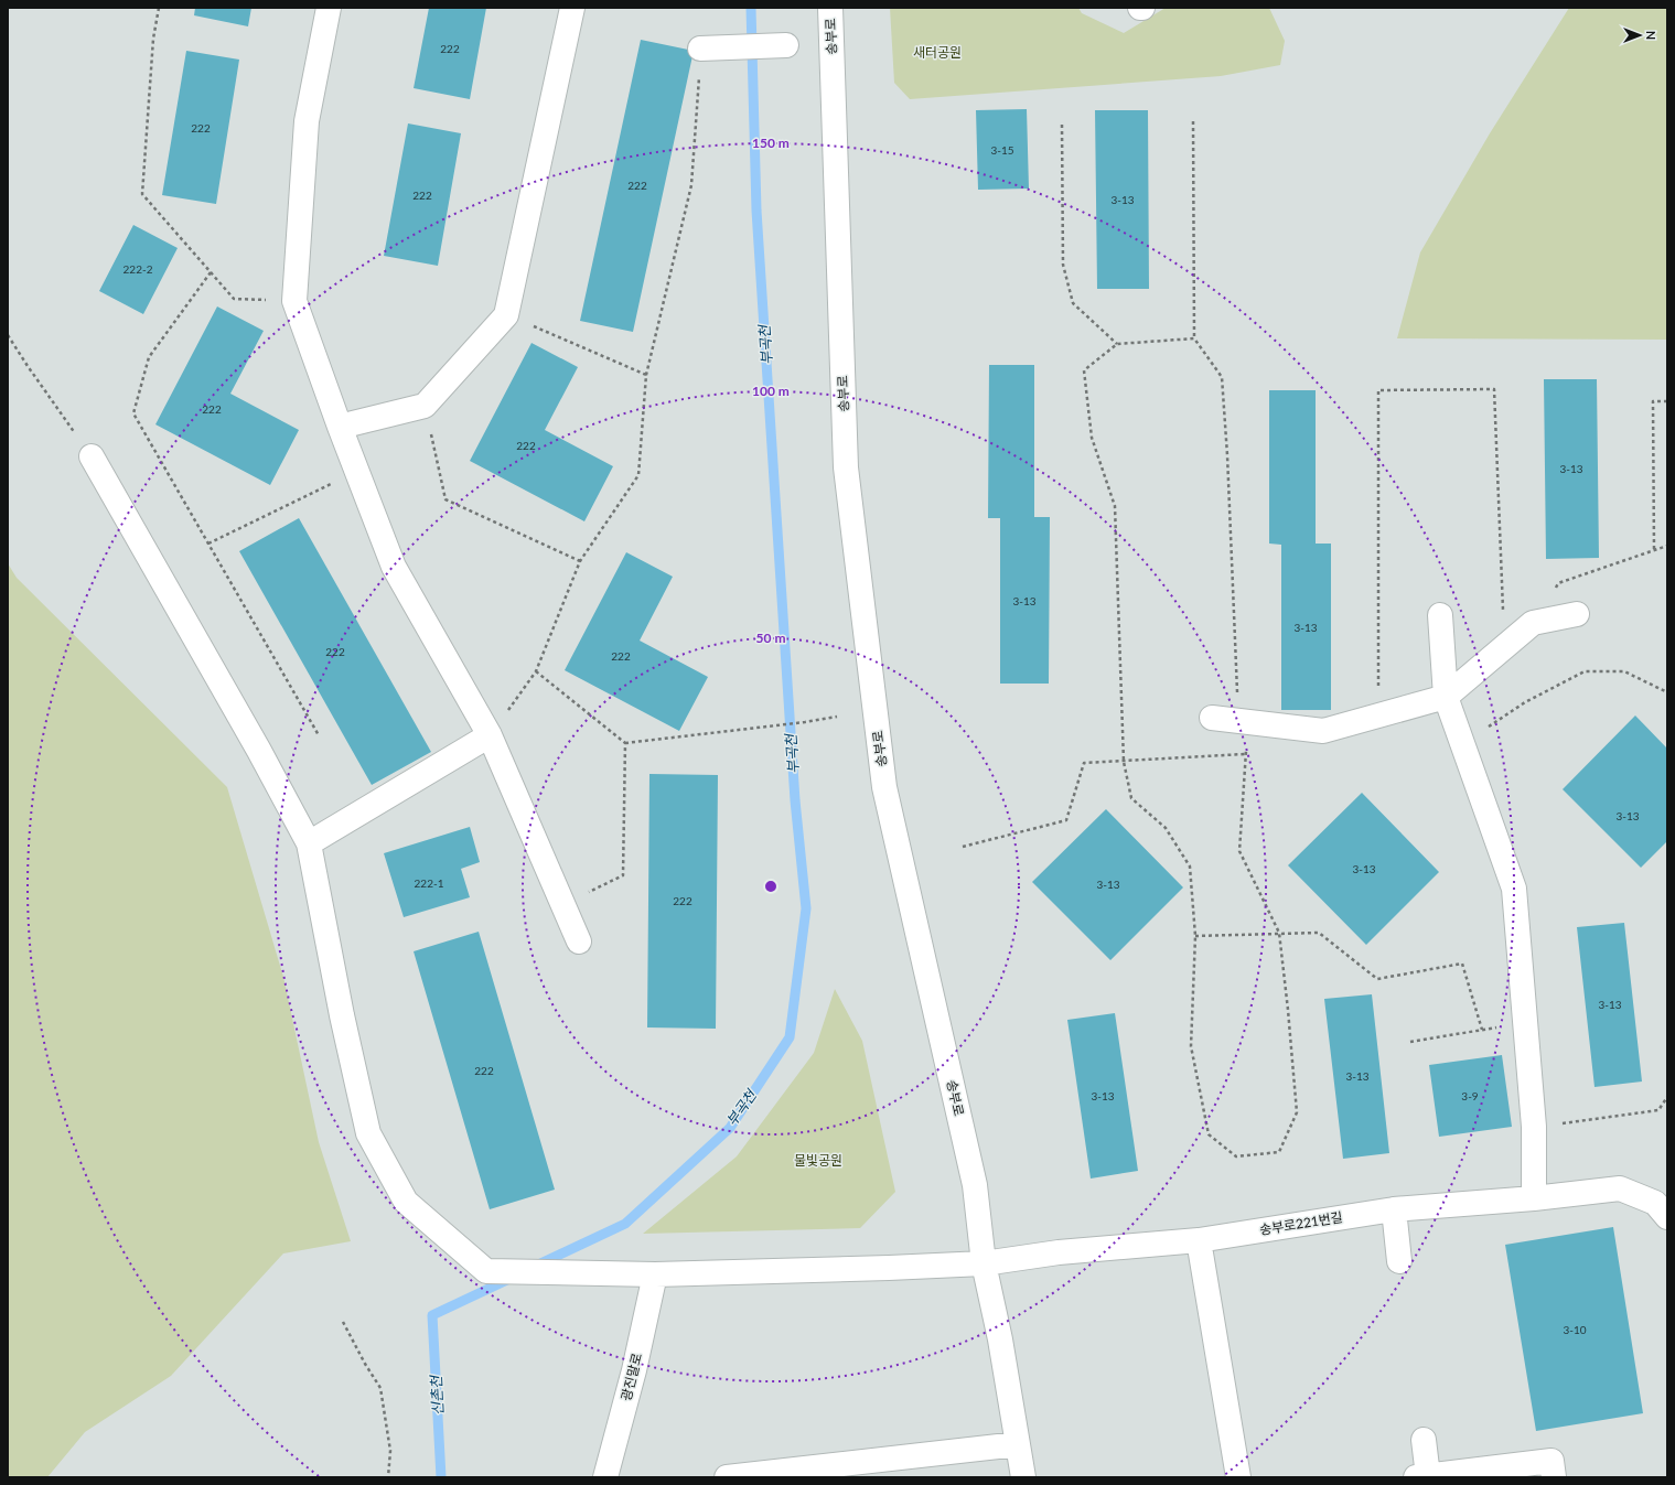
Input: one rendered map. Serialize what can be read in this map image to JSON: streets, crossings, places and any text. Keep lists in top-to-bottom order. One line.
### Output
{"streets":{"street":["송부로","송부로221번길","광진말로"]},"crossings":[["송부로","송부로221번길"],["송부로221번길","광진말로"]],"water":["부곡천","신촌천"],"parks":["새터공원","물빛공원"],"house_numbers":["222","222","3-15","222","222","3-13","222-2","222","222","3-13","3-13","3-13","222","222","3-13","3-13","222-1","3-13","222","3-13","222","3-13","3-13","3-9","3-10"],"north":"right","rings":["150 m","100 m","50 m"]}
